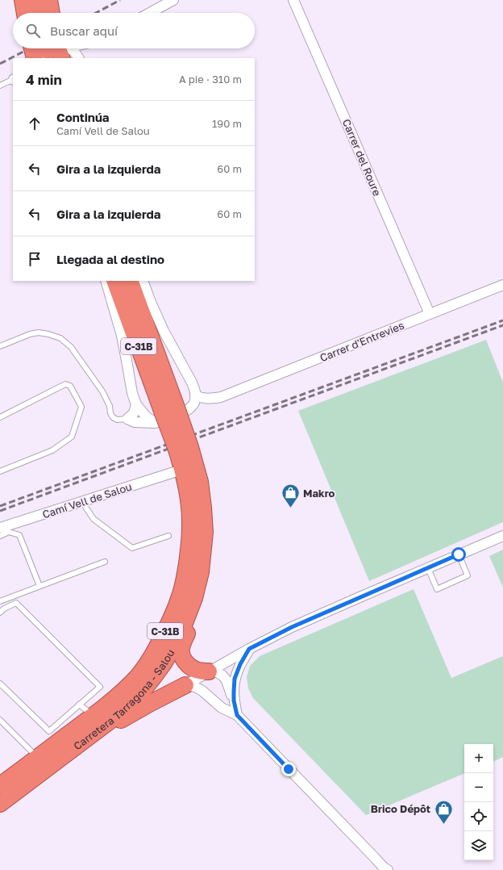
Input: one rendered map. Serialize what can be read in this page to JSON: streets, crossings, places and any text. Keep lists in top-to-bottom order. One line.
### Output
{"streets":{"highway":["C-31B","Carretera Tarragona - Salou"],"street":["Carrer del Roure","Carrer d'Entrevies","Camí Vell de Salou"]},"crossings":[["Carrer del Roure","Carrer d'Entrevies"],["Carrer d'Entrevies","C-31B"],["Carrer d'Entrevies","Carretera Tarragona - Salou"],["C-31B","Carretera Tarragona - Salou"],["Camí Vell de Salou","Carretera Tarragona - Salou"]],"places":{"shop":["Makro","Brico Dépôt"]},"page":{"search":"Buscar aquí","heading":["4 min","A pie · 310 m"],"list":[["Continúa","Camí Vell de Salou","190 m"],["Gira a la izquierda","60 m"],["Gira a la izquierda","60 m"],"Llegada al destino"],"map_buttons":["+","−"]}}
